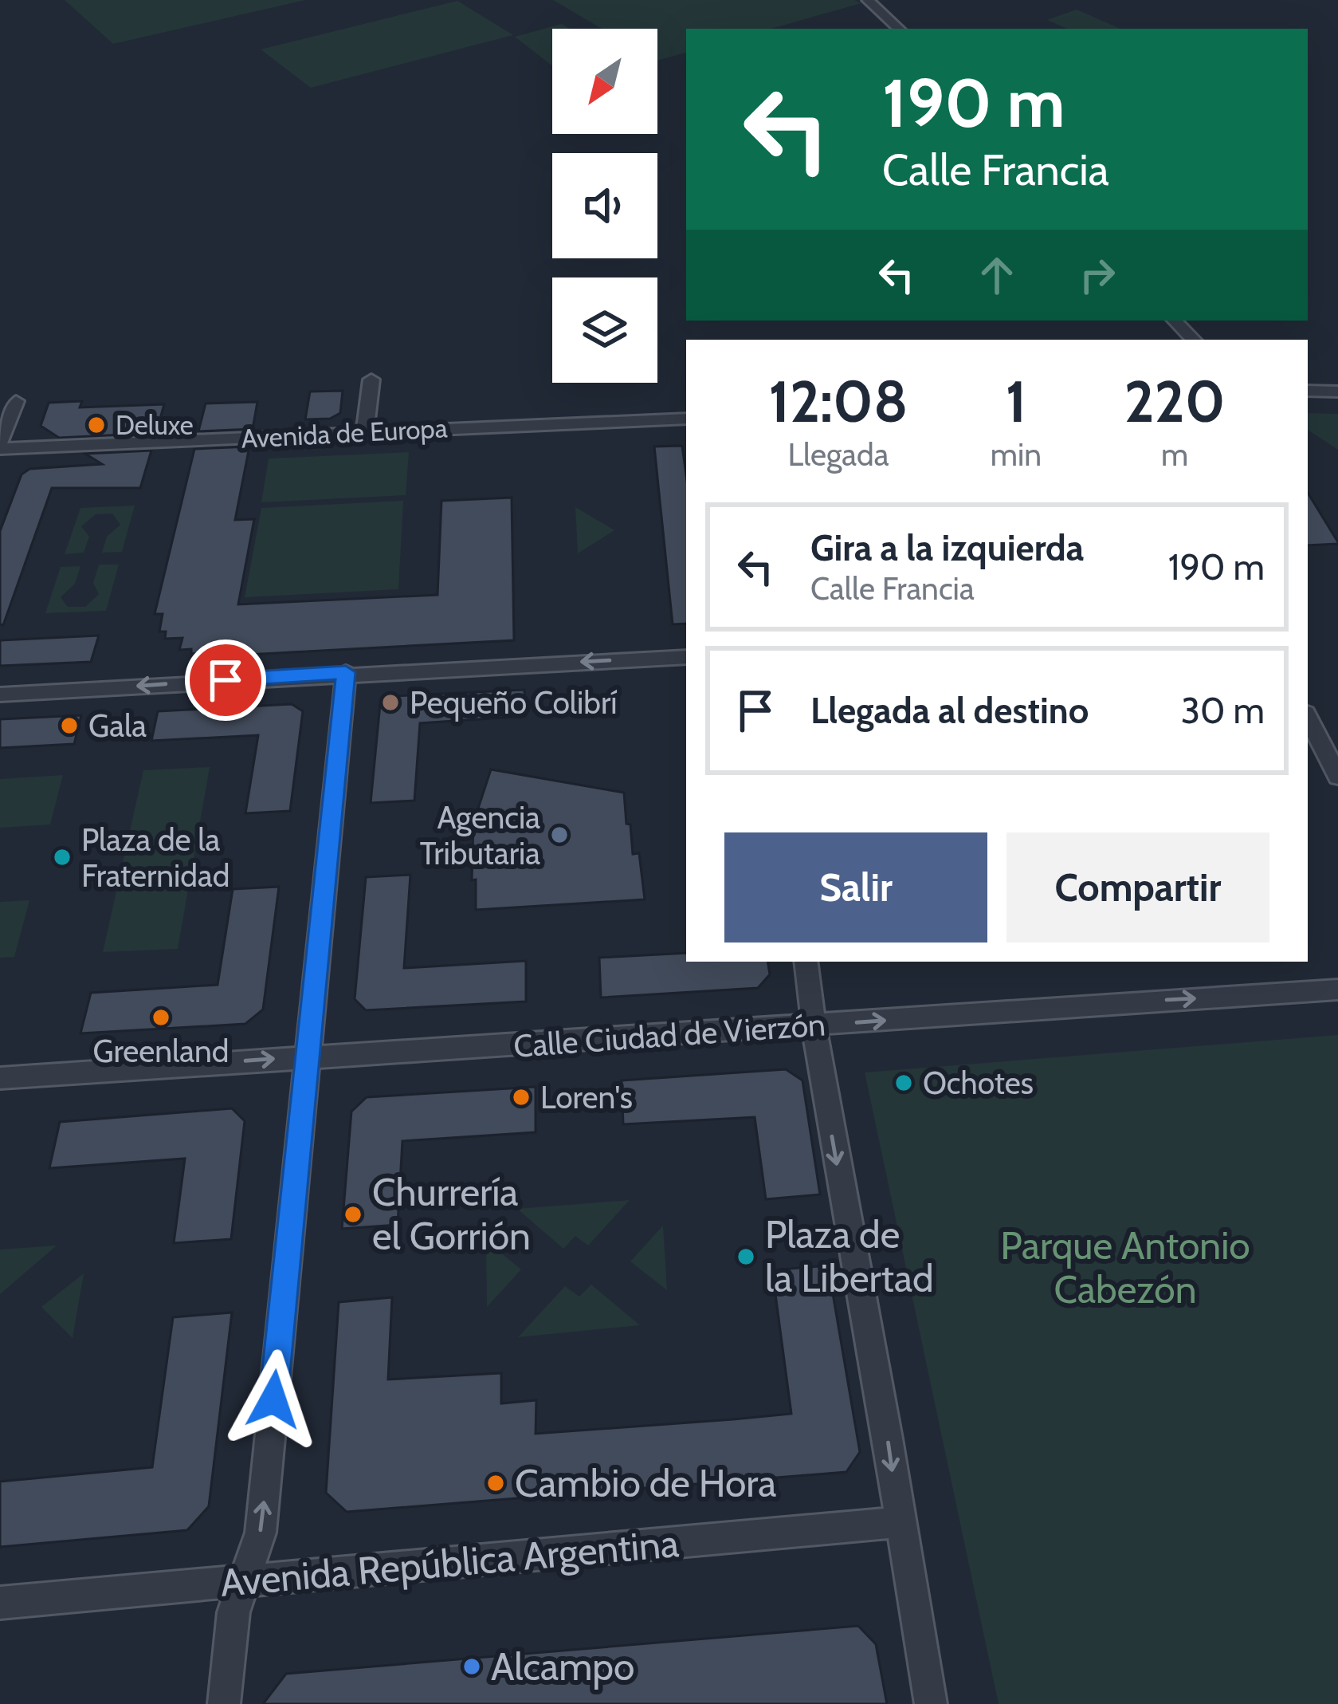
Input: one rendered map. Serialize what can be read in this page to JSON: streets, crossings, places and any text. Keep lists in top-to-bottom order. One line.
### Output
{"streets":{"street":["Avenida de Europa","Calle Ciudad de Vierzón","Avenida República Argentina"]},"one_way":["Calle Ciudad de Vierzón"],"parks":["Parque Antonio Cabezón"],"places":["Deluxe","Pequeño Colibrí","Gala","Agencia Tributaria","Plaza de la Fraternidad","Greenland","Ochotes","Loren's","Churrería el Gorrión","Plaza de la Libertad","Cambio de Hora","Alcampo"],"north":"bottom left","page":{"turn":["190 m","Calle Francia"],"eta":["12:08","Llegada","1","min","220","m"],"list":[{"name":"Gira a la izquierda","note":"Calle Francia","value":"190 m"},{"name":"Llegada al destino","value":"30 m"}],"buttons":["Salir","Compartir"]}}
